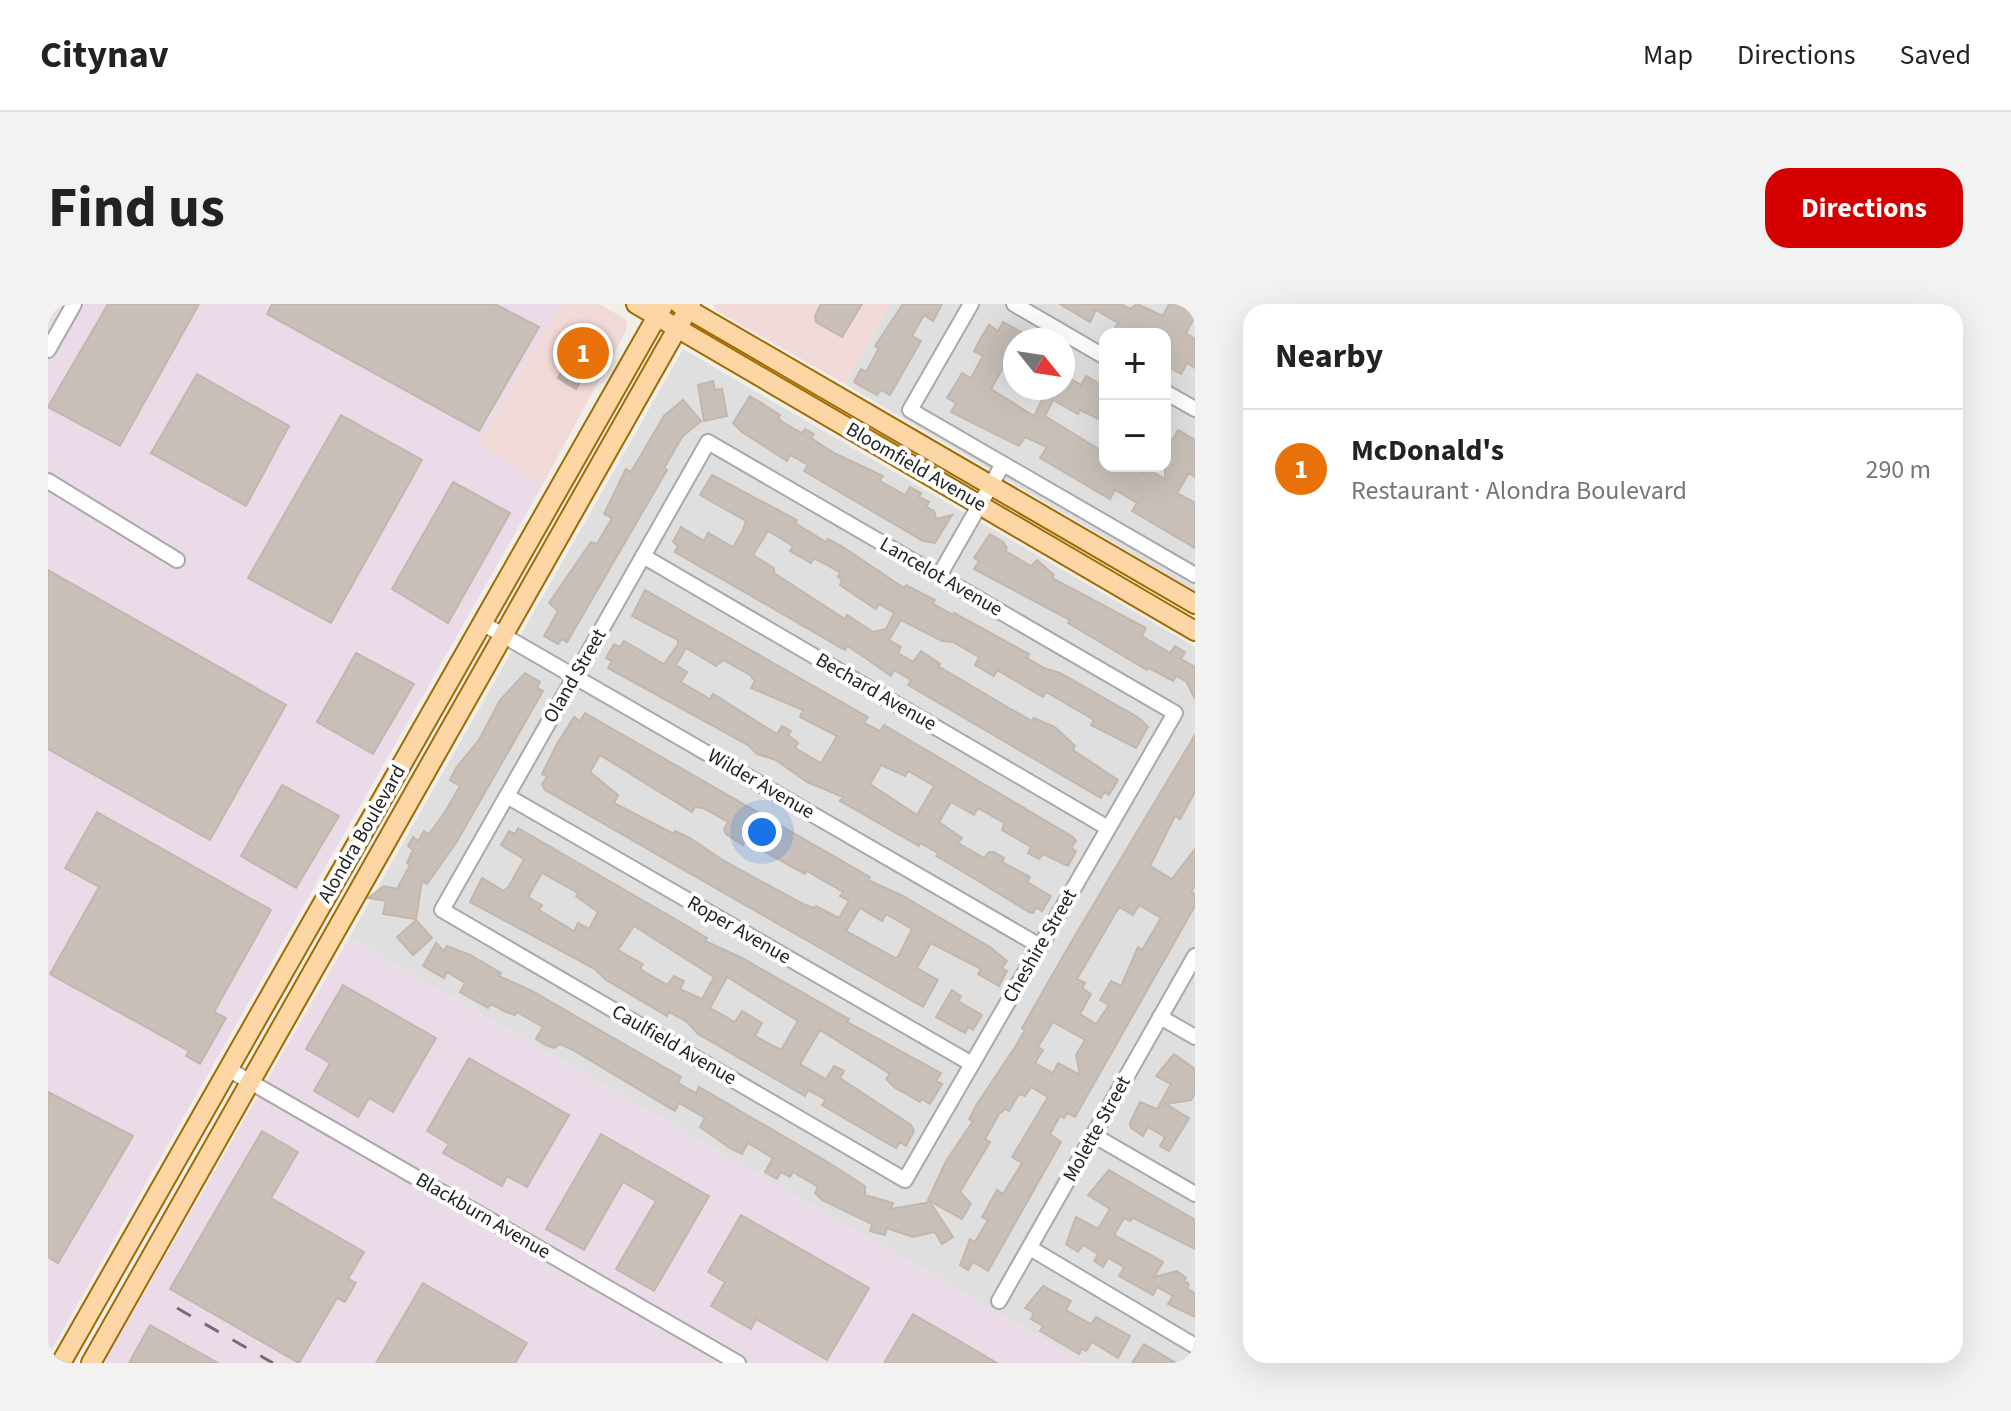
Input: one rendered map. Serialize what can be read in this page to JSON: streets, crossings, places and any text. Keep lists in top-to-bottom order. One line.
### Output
{"streets":{"main road":["Bloomfield Avenue","Alondra Boulevard"],"street":["Lancelot Avenue","Oland Street","Bechard Avenue","Wilder Avenue","Roper Avenue","Cheshire Street","Caulfield Avenue","Molette Street","Blackburn Avenue"]},"crossings":[["Bloomfield Avenue","Alondra Boulevard"],["Lancelot Avenue","Oland Street"],["Lancelot Avenue","Cheshire Street"],["Oland Street","Bechard Avenue"],["Oland Street","Wilder Avenue"],["Oland Street","Roper Avenue"],["Oland Street","Caulfield Avenue"],["Bechard Avenue","Cheshire Street"],["Wilder Avenue","Alondra Boulevard"],["Wilder Avenue","Cheshire Street"],["Alondra Boulevard","Blackburn Avenue"],["Roper Avenue","Cheshire Street"],["Cheshire Street","Caulfield Avenue"]],"north":"bottom right","page":{"header":"Citynav","nav":["Map","Directions","Saved"],"buttons":"Directions","title":"Find us","heading":"Nearby","pins":"1","map_buttons":["+","−"],"list":[{"mark":"1","name":"McDonald's","note":"Restaurant · Alondra Boulevard","value":"290 m"}]}}
